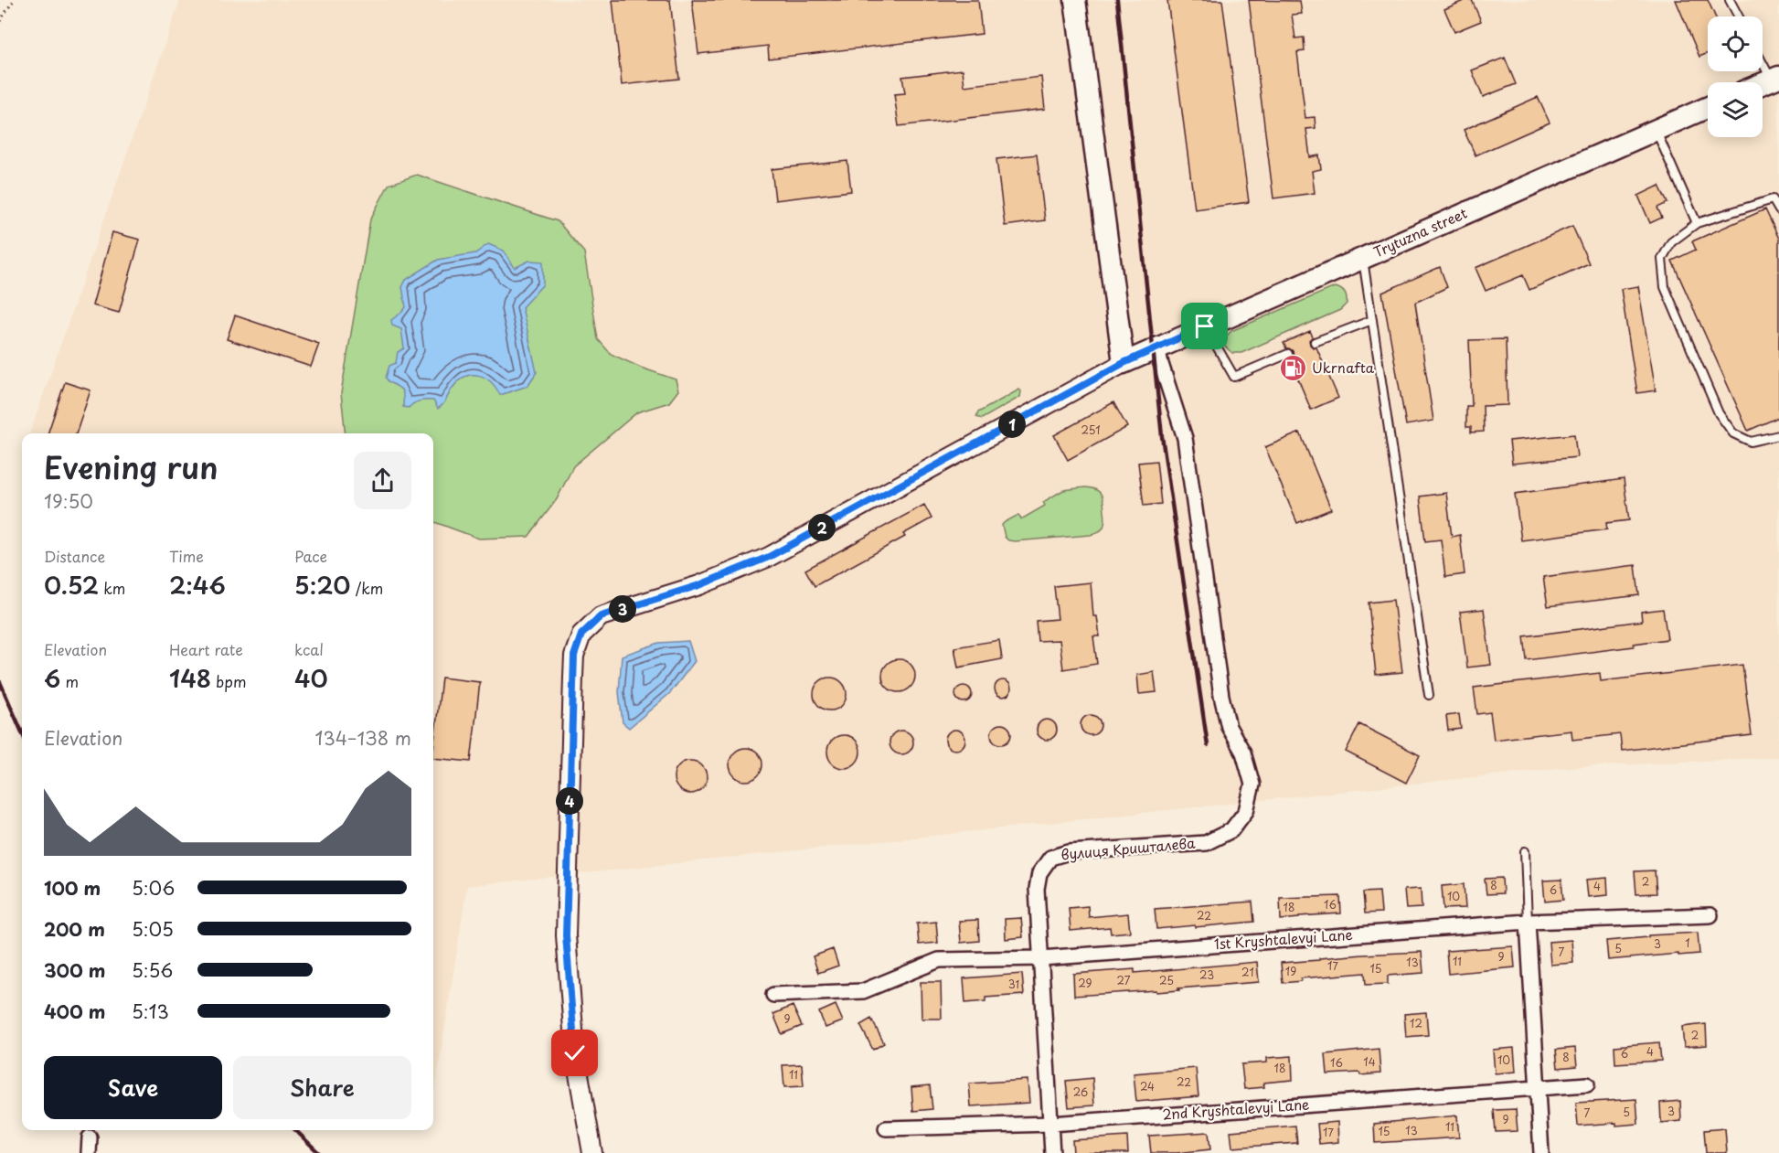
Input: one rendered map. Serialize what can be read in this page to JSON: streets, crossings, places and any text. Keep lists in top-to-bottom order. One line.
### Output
{"streets":{"main road":["Trytuzna street"],"street":["вулиця Кришталева","1st Kryshtalevyi Lane","2nd Kryshtalevyi Lane"]},"crossings":[["Trytuzna street","вулиця Кришталева"],["вулиця Кришталева","1st Kryshtalevyi Lane"],["вулиця Кришталева","2nd Kryshtalevyi Lane"]],"places":{"fuel station":["Ukrnafta"]},"house_numbers":["251","2","8","4","6","10","16","18","22","1","3","5","7","9","11","13","17","15","19","21","23","27","25","29","31","9","12","2","4","6","8","10","14","16","18","11","22","24","26","3","5","7","9","11","13","15","17"],"page":{"pins":["1","2","3","4"],"heading":["Evening run","19:50"],"stats":[["Distance","0.52 km"],["Time","2:46"],["Pace","5:20 /km"],["Elevation","6 m"],["Heart rate","148 bpm"],["kcal","40"]],"chart":["Elevation","134–138 m"],"list":[{"name":"100 m","note":"5:06"},{"name":"200 m","note":"5:05"},{"name":"300 m","note":"5:56"},{"name":"400 m","note":"5:13"}],"buttons":["Save","Share"]}}
